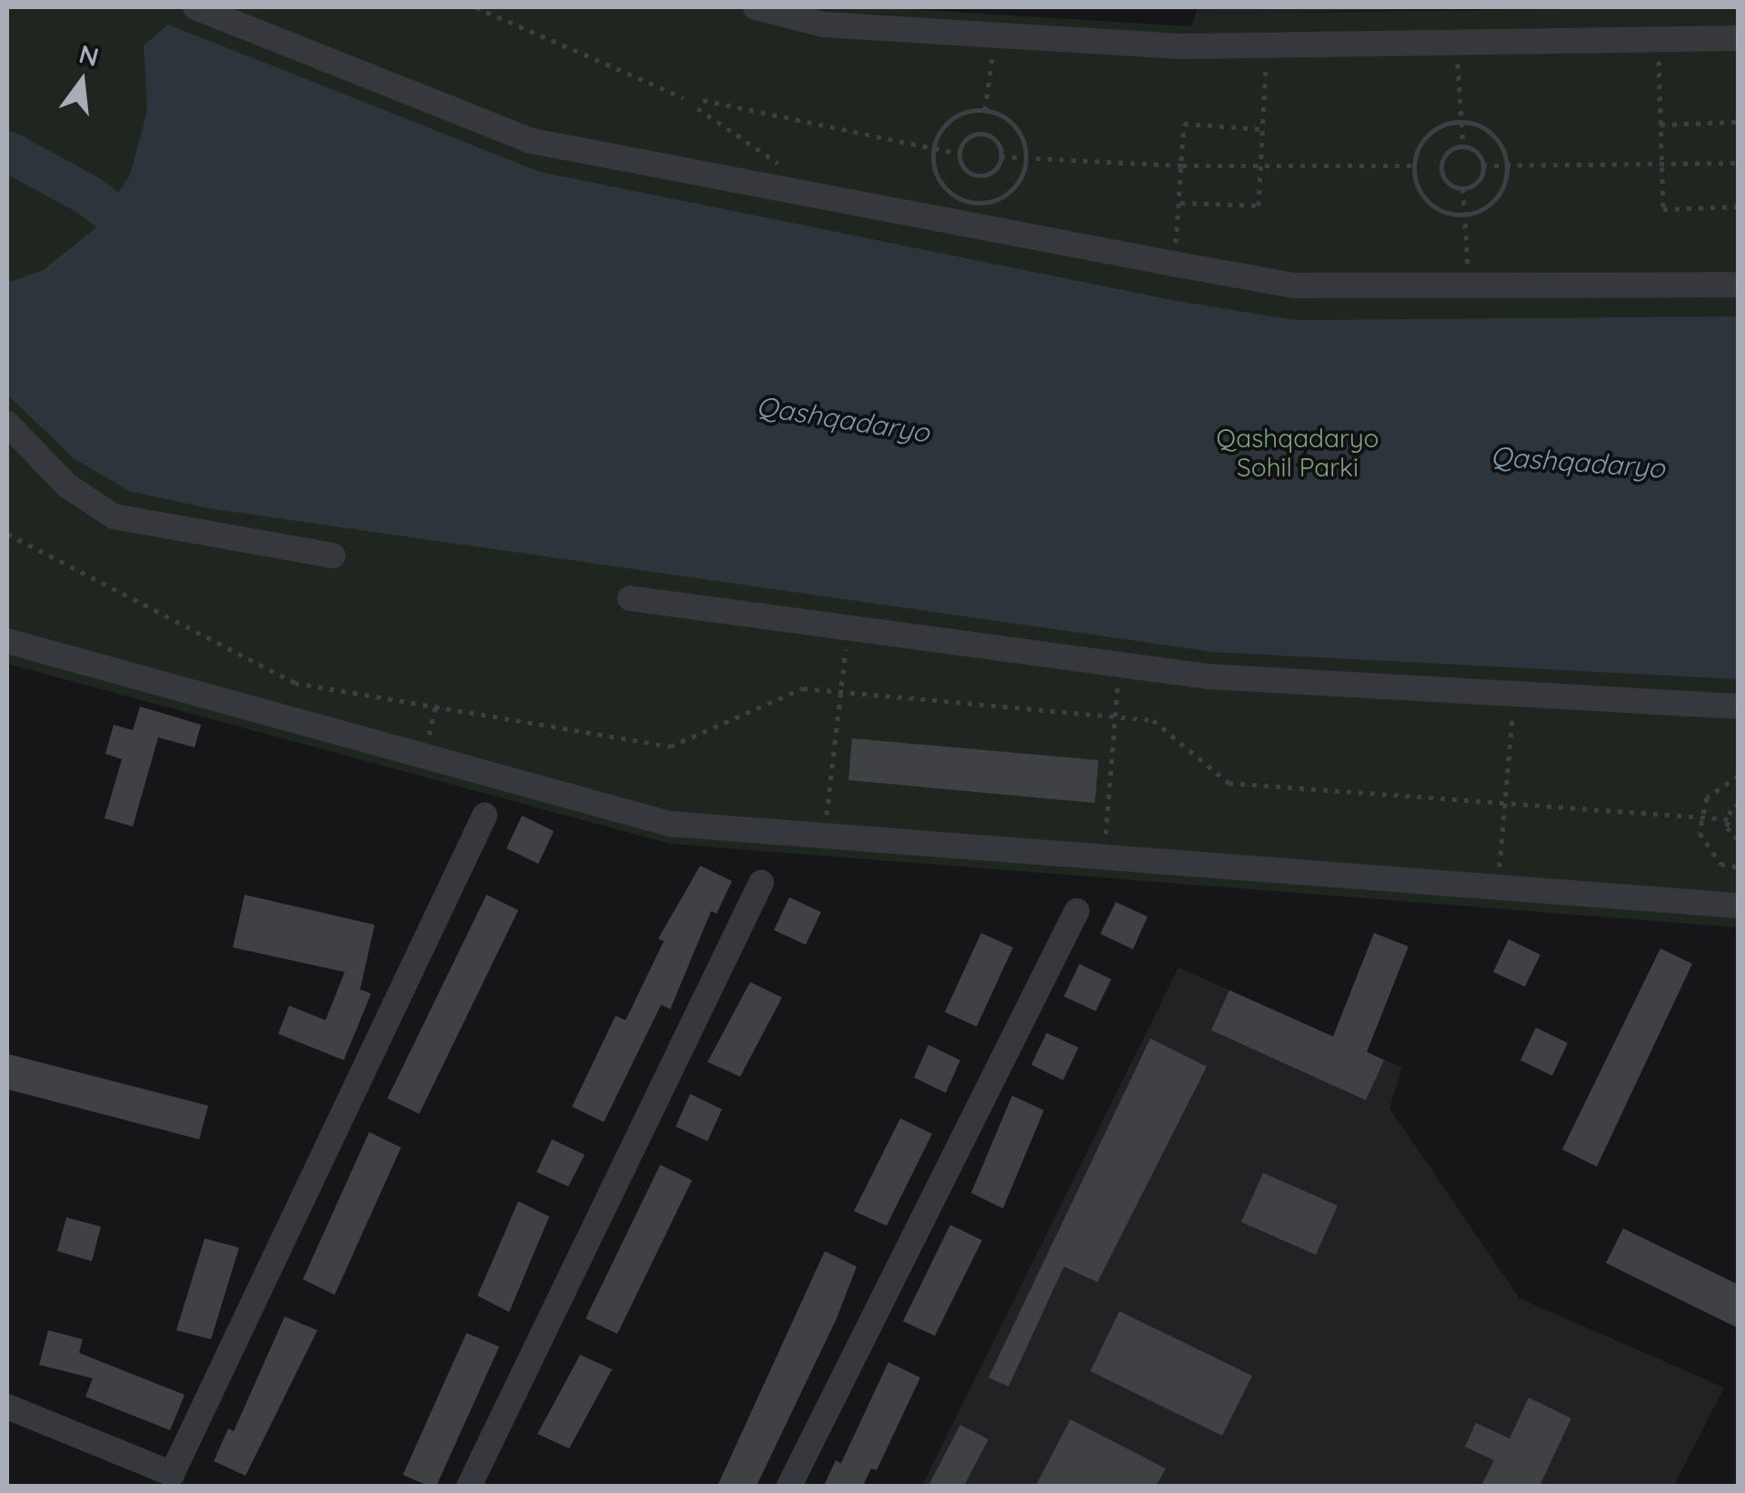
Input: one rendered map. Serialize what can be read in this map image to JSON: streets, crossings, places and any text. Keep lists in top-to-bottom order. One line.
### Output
{"water":["Qashqadaryo"],"parks":["Qashqadaryo Sohil Parki"],"north":"top"}
